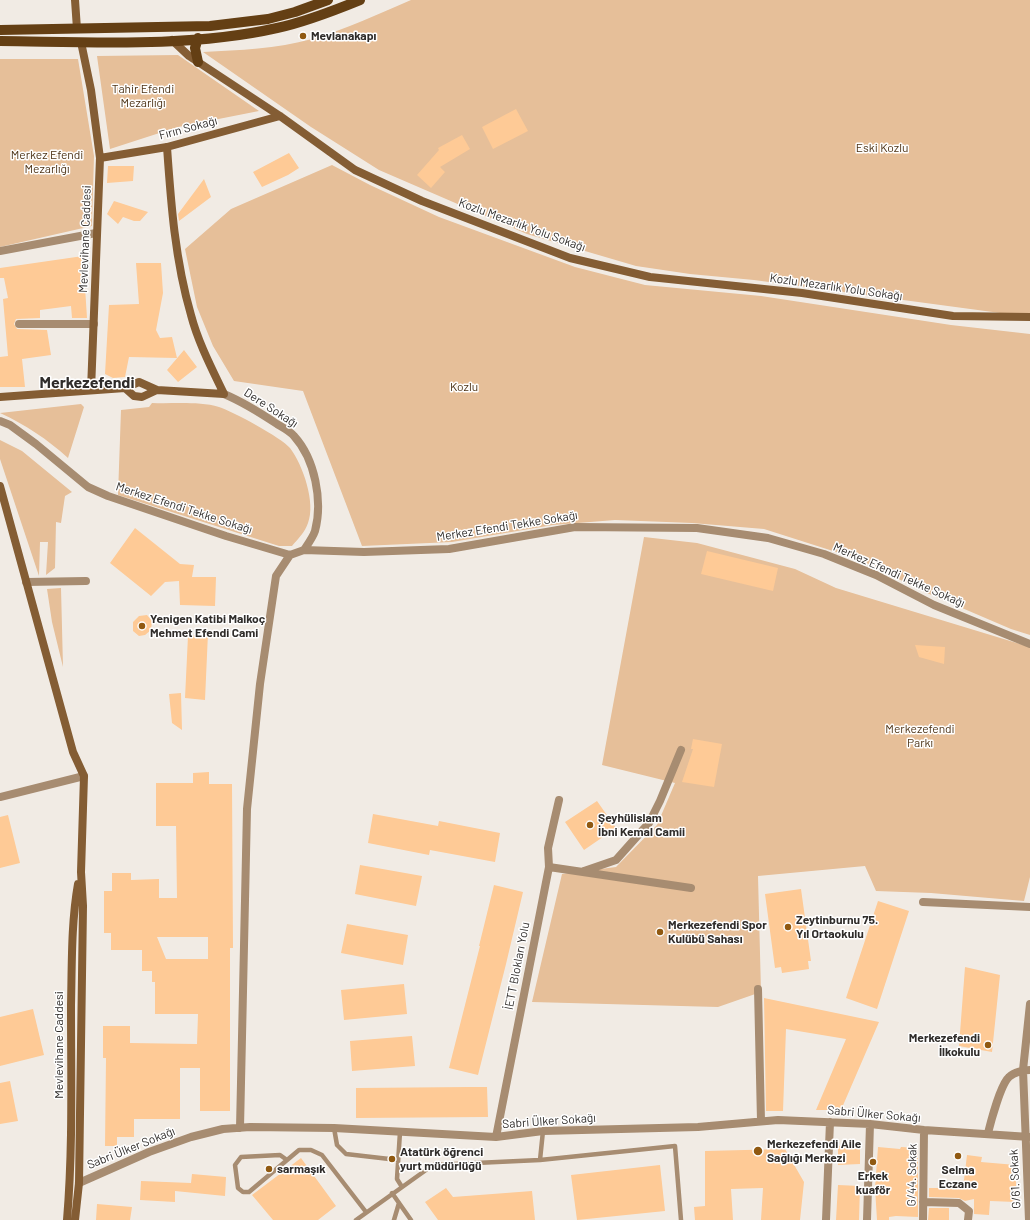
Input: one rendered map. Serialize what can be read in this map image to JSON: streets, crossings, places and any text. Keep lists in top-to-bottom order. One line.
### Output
{"streets":{"street":["Fırın Sokağı","Kozlu Mezarlık Yolu Sokağı","Mevlevihane Caddesi","Dere Sokağı","Merkez Efendi Tekke Sokağı","İETT Blokları Yolu","Sabri Ülker Sokağı","G/44. Sokak","G/61. Sokak"]},"crossings":[["Fırın Sokağı","Kozlu Mezarlık Yolu Sokağı"],["Fırın Sokağı","Mevlevihane Caddesi"],["Mevlevihane Caddesi","Sabri Ülker Sokağı"],["Dere Sokağı","Merkez Efendi Tekke Sokağı"],["İETT Blokları Yolu","Sabri Ülker Sokağı"],["Sabri Ülker Sokağı","G/44. Sokak"],["Sabri Ülker Sokağı","G/61. Sokak"]],"districts":["Merkezefendi"],"parks":["Tahir Efendi Mezarlığı","Eski Kozlu","Merkez Efendi Mezarlığı","Kozlu","Merkezefendi Parkı"],"places":["Mevlanakapı","Yenigen Katibi Malkoç Mehmet Efendi Cami","Şeyhülislam İbni Kemal Camii","Zeytinburnu 75. Yıl Ortaokulu","Merkezefendi Spor Kulübü Sahası","Merkezefendi İlkokulu","Merkezefendi Aile Sağlığı Merkezi","Selma Eczane","Atatürk öğrenci yurt müdürlüğü","Erkek kuaför","sarmaşık"]}
